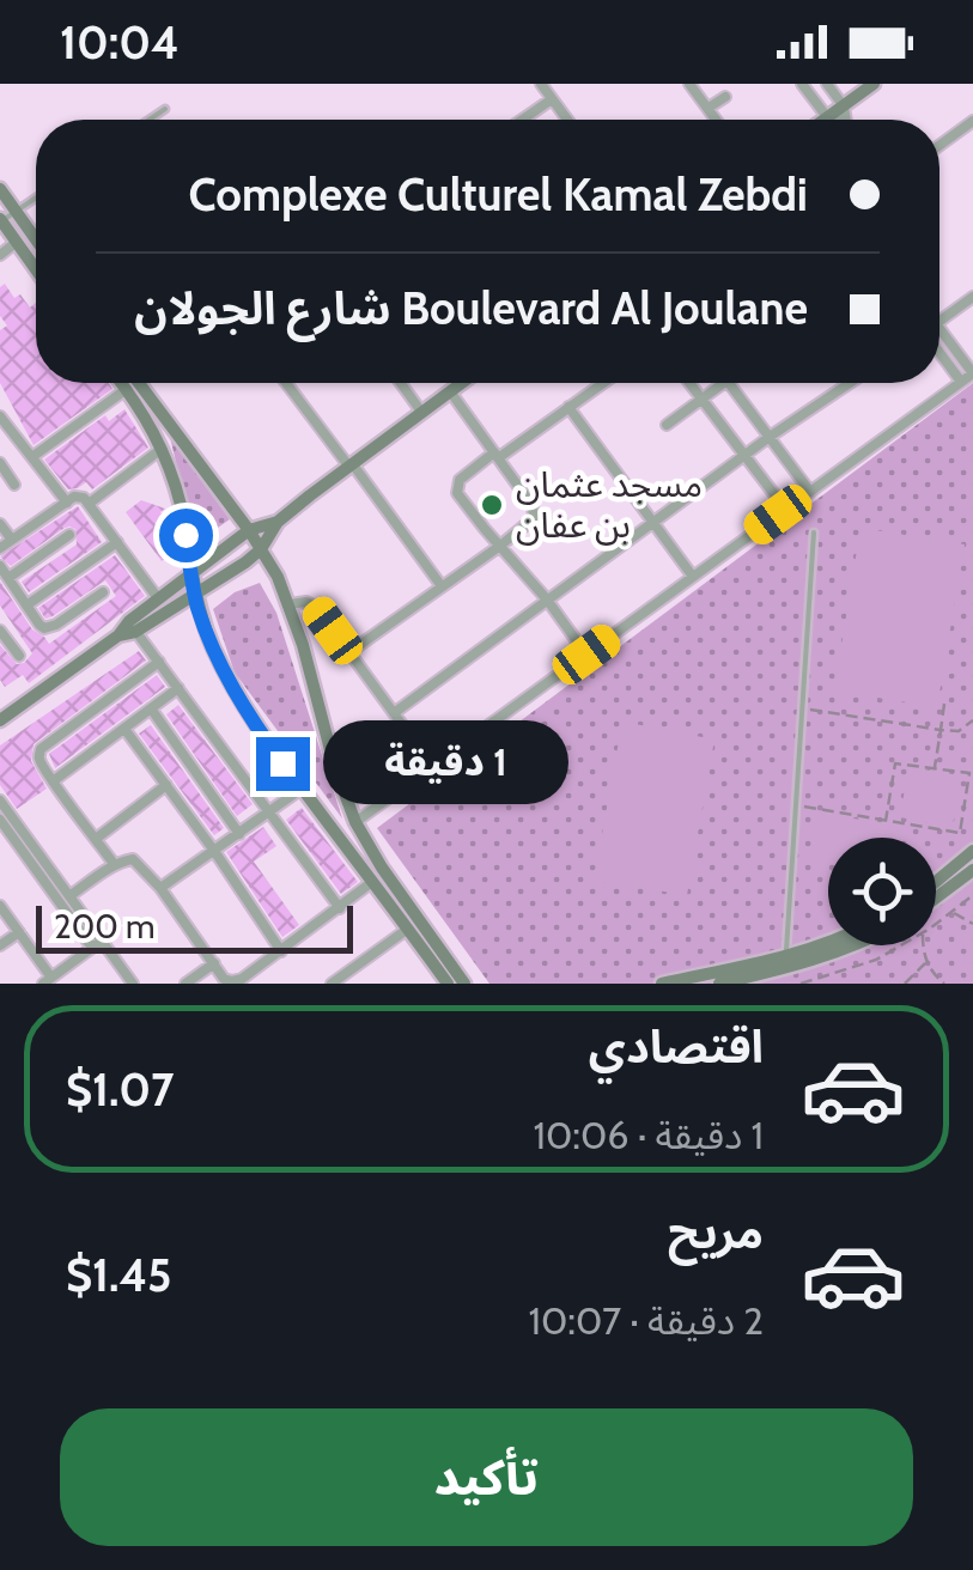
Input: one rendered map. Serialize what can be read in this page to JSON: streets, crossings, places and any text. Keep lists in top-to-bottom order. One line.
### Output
{"places":["مسجد عثمان بن عفان"],"scale_bar":"200 m","page":{"status":"10:04","banner":["Complexe Culturel Kamal Zebdi","Boulevard Al Joulane شارع الجولان"],"bubble":"1 دقيقة","scale":"200 m","list":[{"name":"اقتصادي","note":"1 دقيقة · 10:06","value":"$1.07"},{"name":"مريح","note":"2 دقيقة · 10:07","value":"$1.45"}],"buttons":"تأكيد"}}
